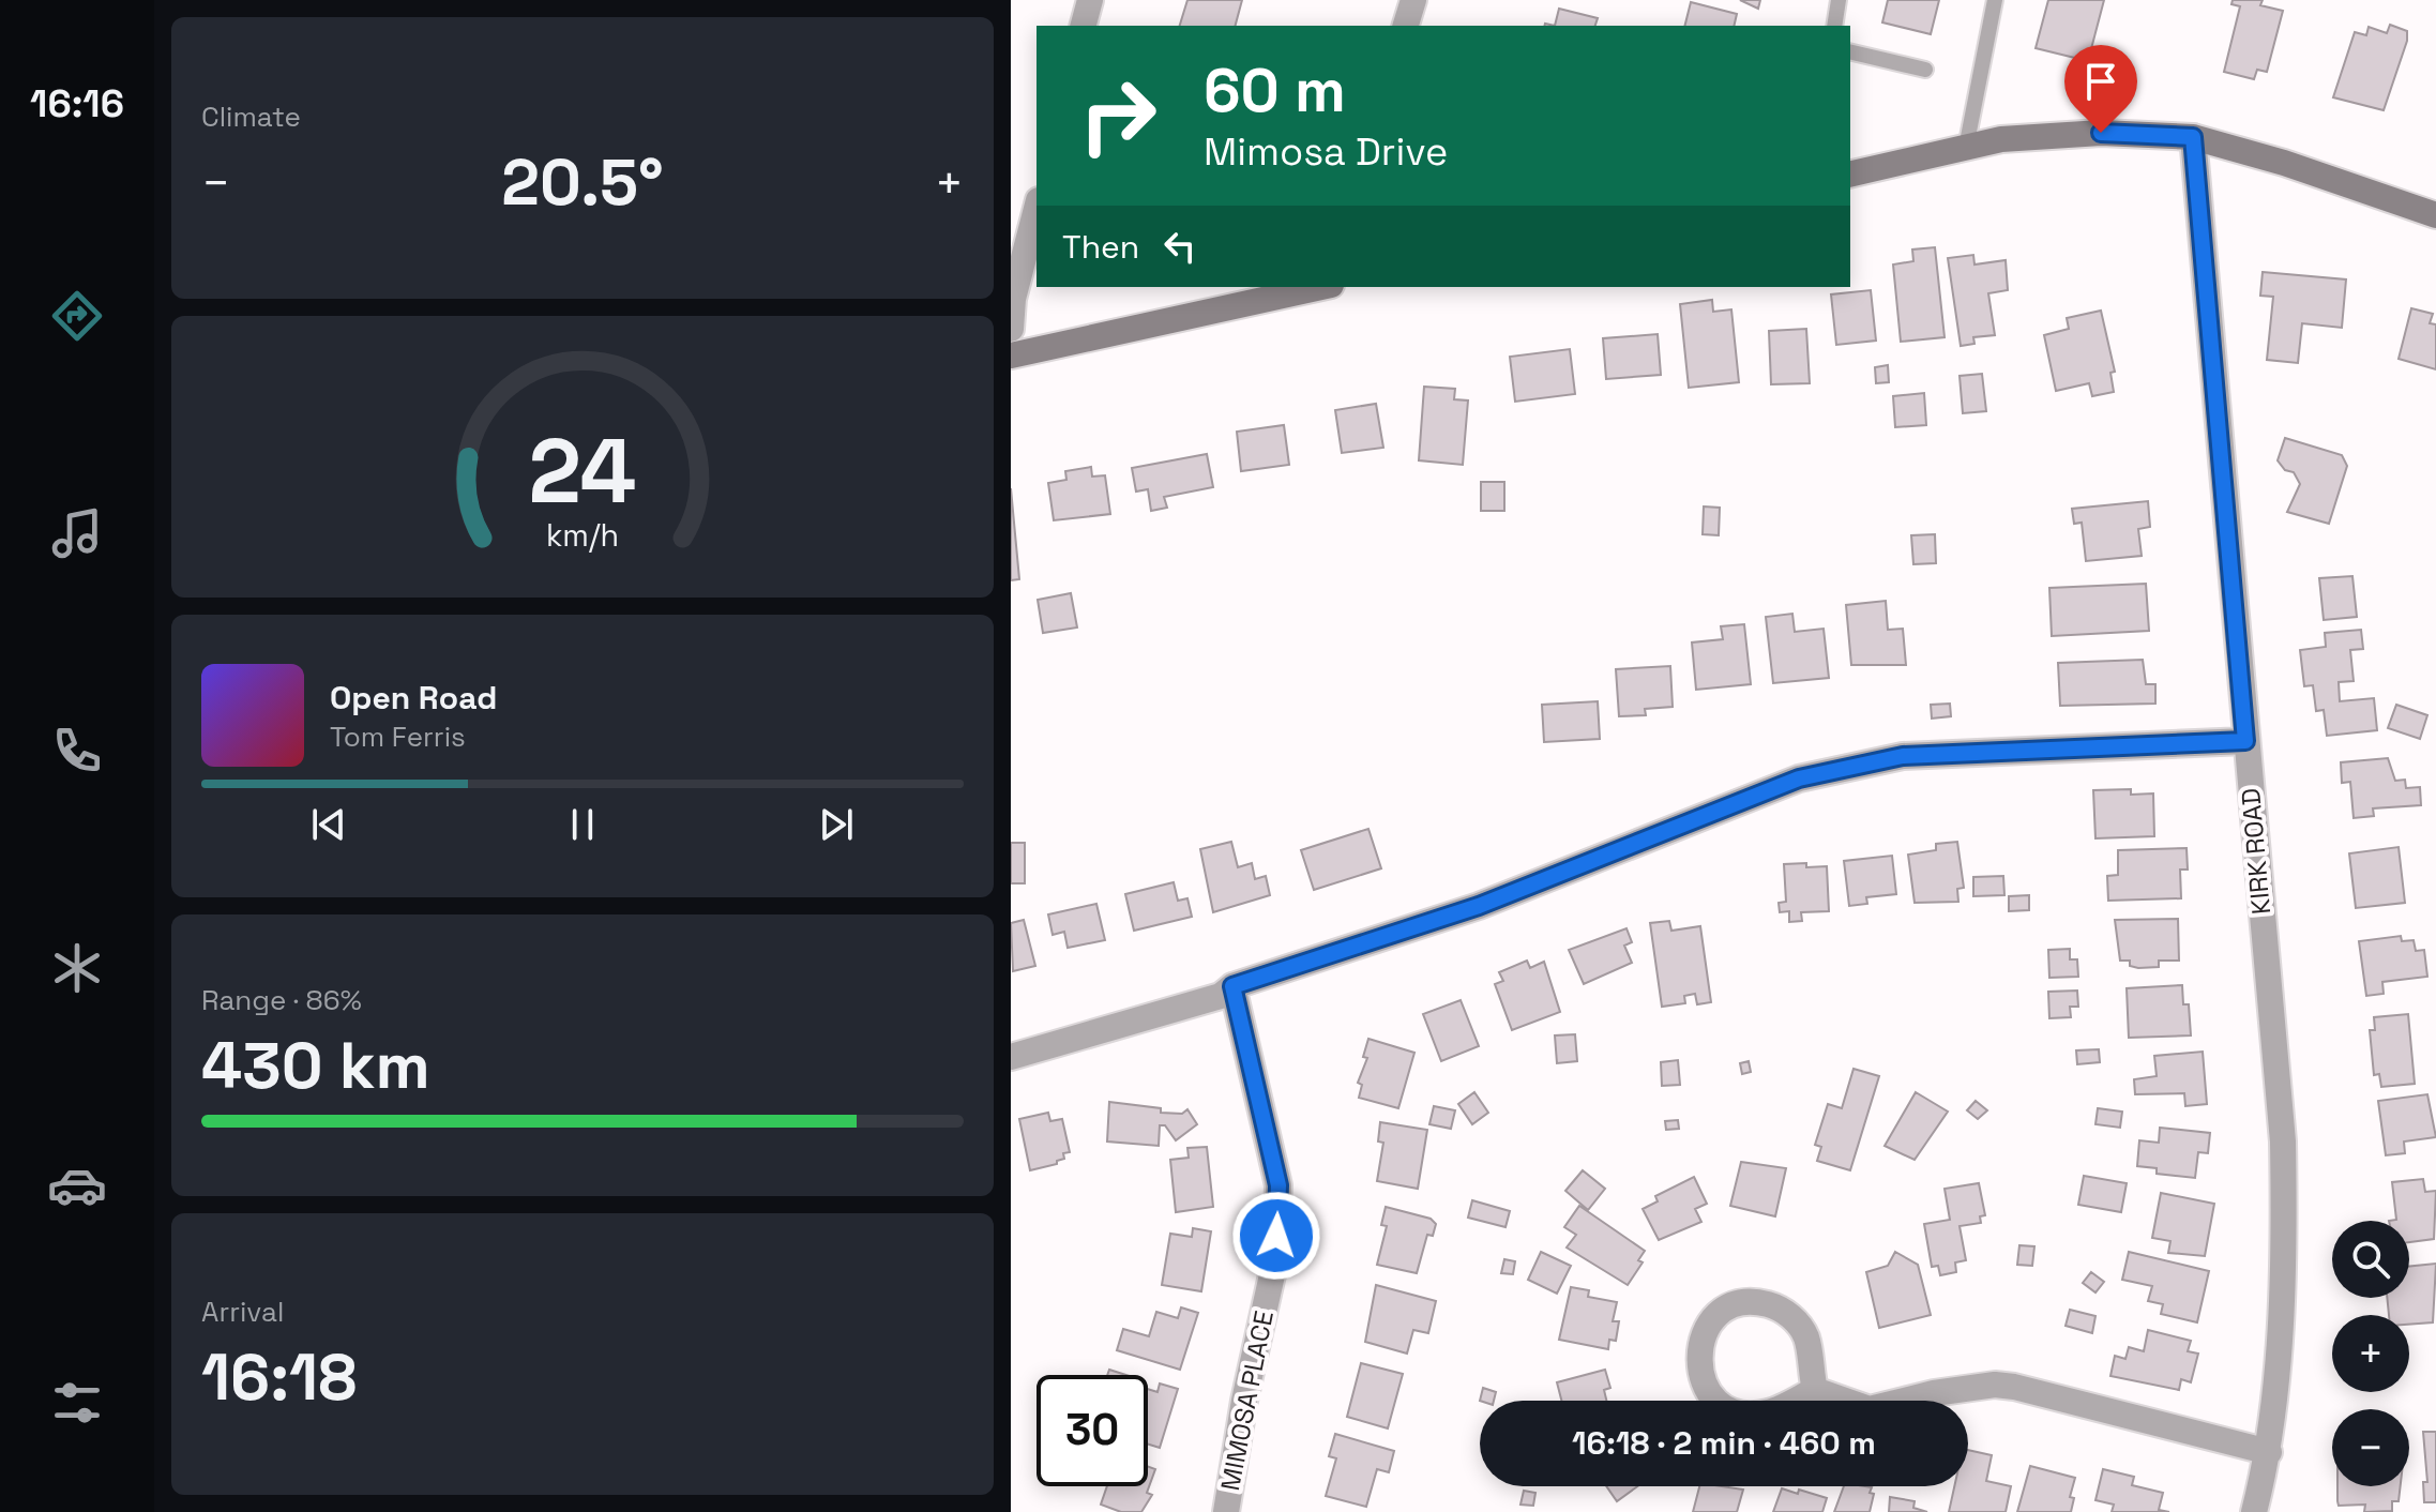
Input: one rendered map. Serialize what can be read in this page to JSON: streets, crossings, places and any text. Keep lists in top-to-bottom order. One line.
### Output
{"streets":{"street":["KIRK ROAD","MIMOSA PLACE"]},"page":{"tabs":"16:16","tile":["Climate",["Range · 86%","430 km"],["Arrival","16:18"]],"turn":["60 m","Mimosa Drive"],"heat":["−","20.5°","+"],"then":"Then","song":["Open Road","Tom Ferris"],"map_buttons":["+","−"],"limit":"30","trip":"16:18 · 2 min · 460 m","gauge":["24","km/h"]}}
